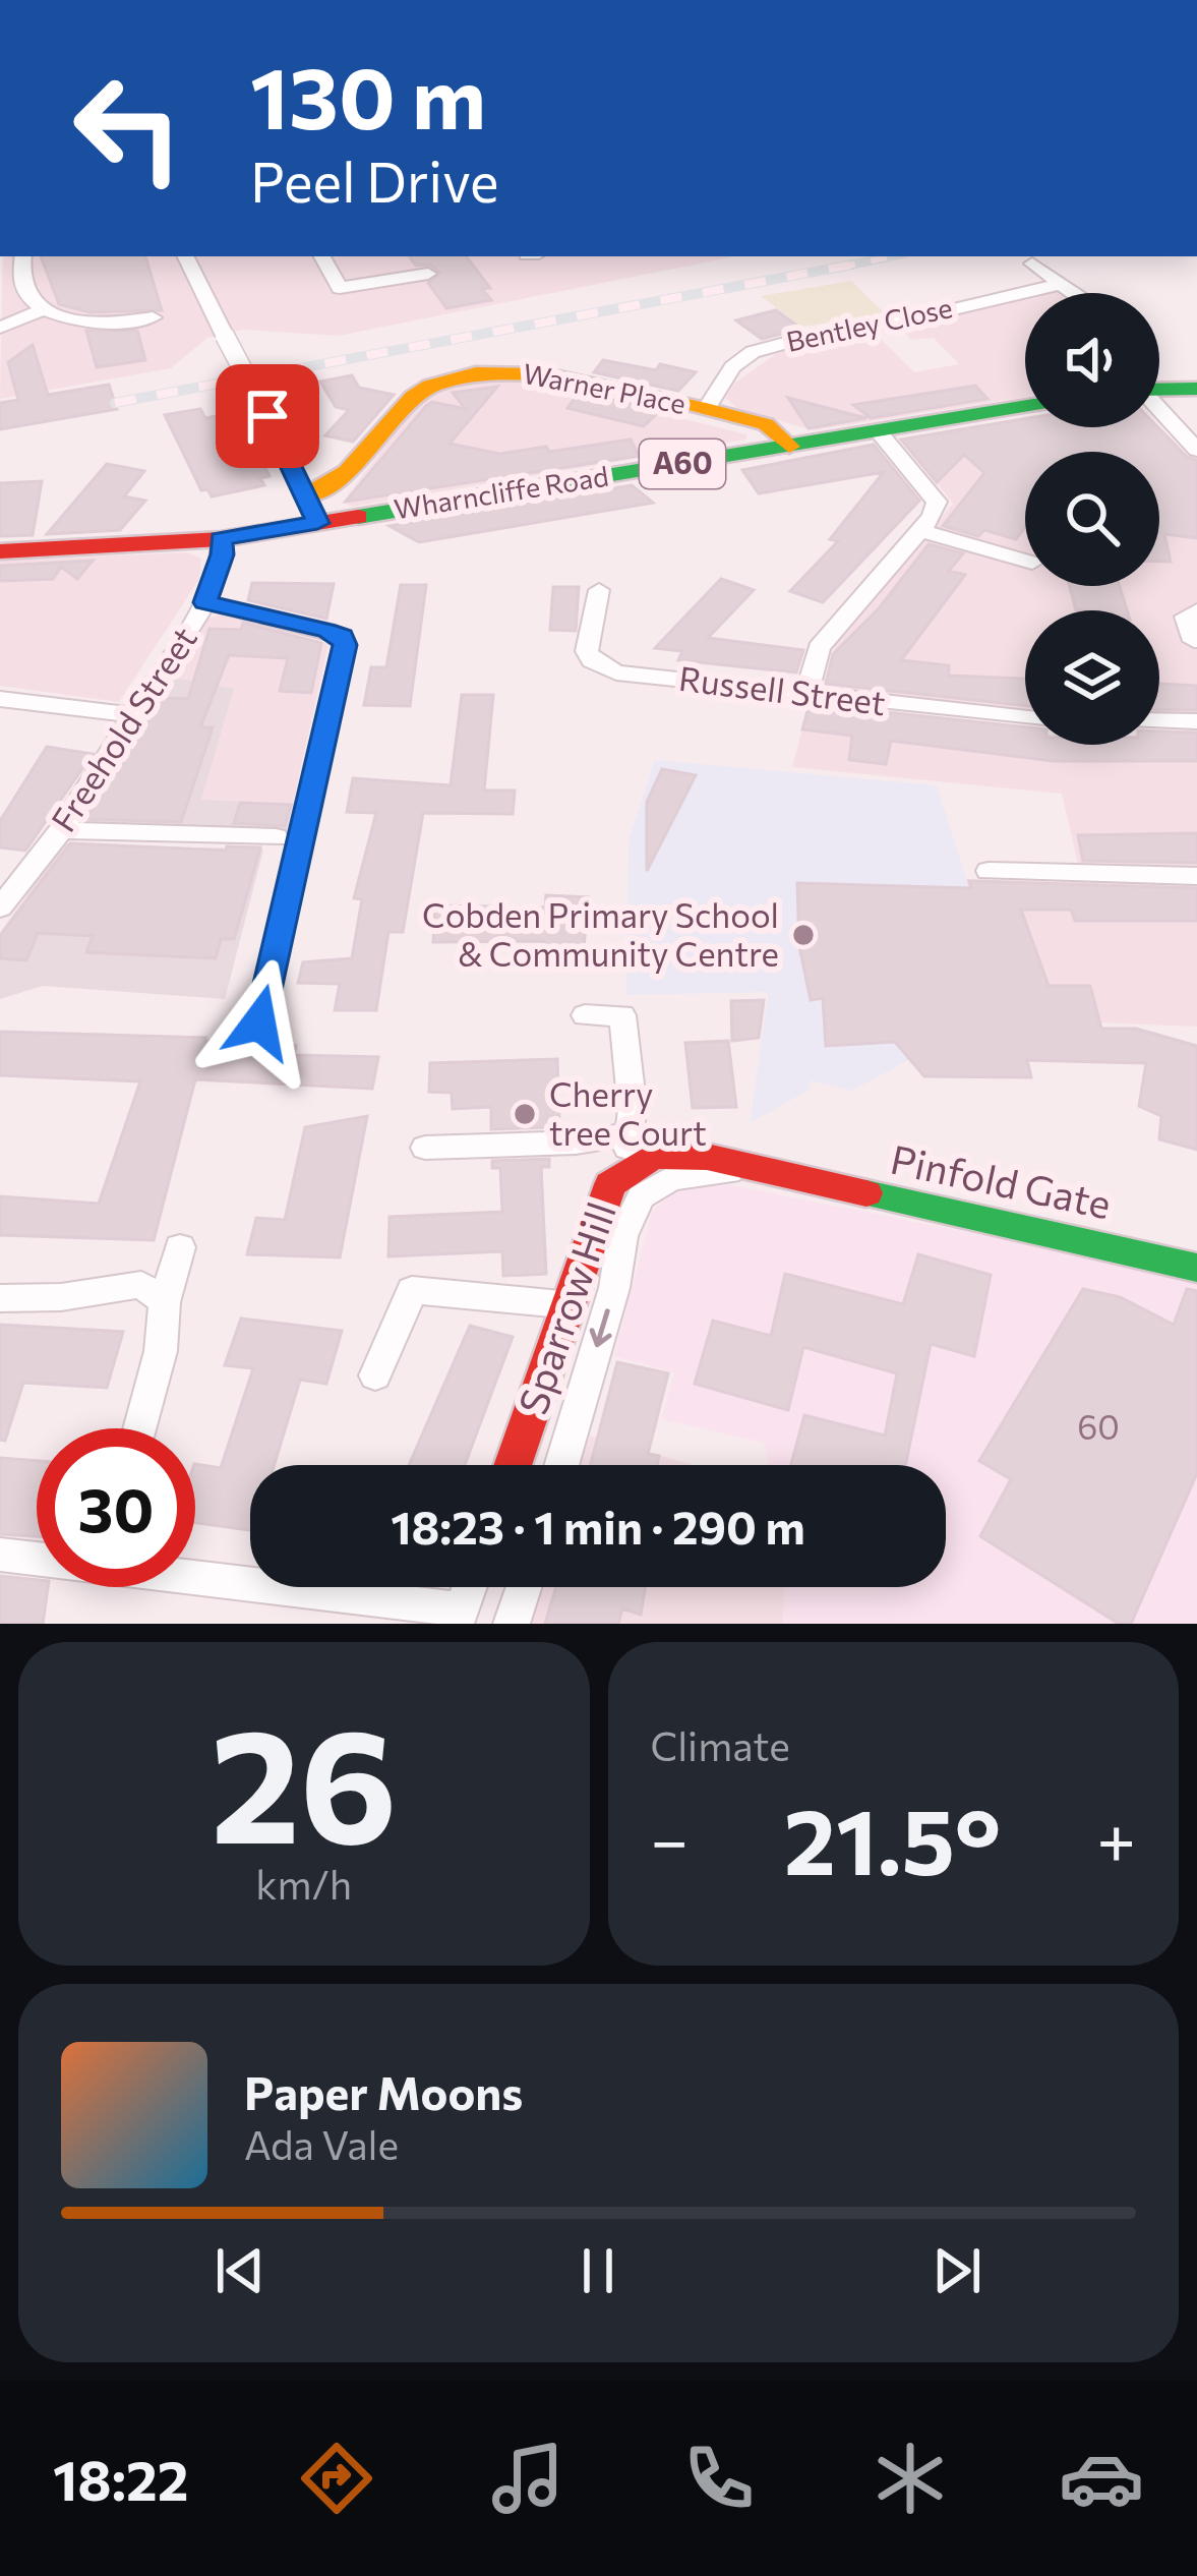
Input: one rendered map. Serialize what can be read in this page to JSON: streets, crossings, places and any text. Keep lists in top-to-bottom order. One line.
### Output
{"streets":{"street":["Bentley Close","Warner Place","A60","Wharncliffe Road","Russell Street","Freehold Street","Pinfold Gate","Sparrow Hill"]},"crossings":[["Bentley Close","Warner Place"],["Warner Place","A60"],["Warner Place","Wharncliffe Road"],["A60","Wharncliffe Road"],["A60","Freehold Street"],["Pinfold Gate","Sparrow Hill"]],"places":["Cobden Primary School & Community Centre","Cherry tree Court"],"house_numbers":["60"],"page":{"turn":["130 m","Peel Drive"],"limit":"30","trip":"18:23 · 1 min · 290 m","tile":[["26","km/h"],"Climate"],"heat":["−","21.5°","+"],"song":["Paper Moons","Ada Vale"],"tabs":"18:22"}}
